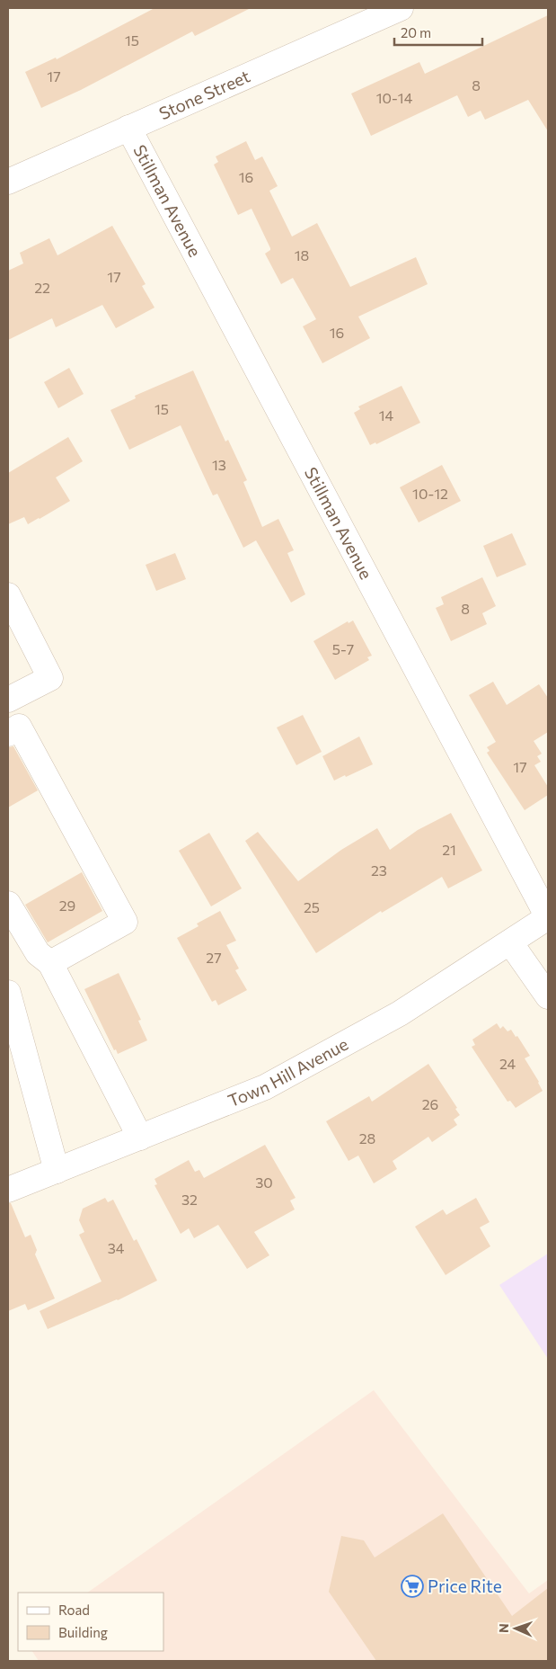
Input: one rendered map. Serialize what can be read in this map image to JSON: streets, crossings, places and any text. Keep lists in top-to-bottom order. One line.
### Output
{"streets":{"street":["Stone Street","Stillman Avenue","Town Hill Avenue"]},"crossings":[["Stone Street","Stillman Avenue"],["Stillman Avenue","Town Hill Avenue"]],"places":{"supermarket":["Price Rite"]},"house_numbers":["15","17","8","10-14","16","18","17","22","16","15","14","13","10-12","8","5-7","17","21","23","29","25","27","24","26","28","30","32","34"],"legend":["Road","Building"],"scale_bar":"20 m","north":"left"}
